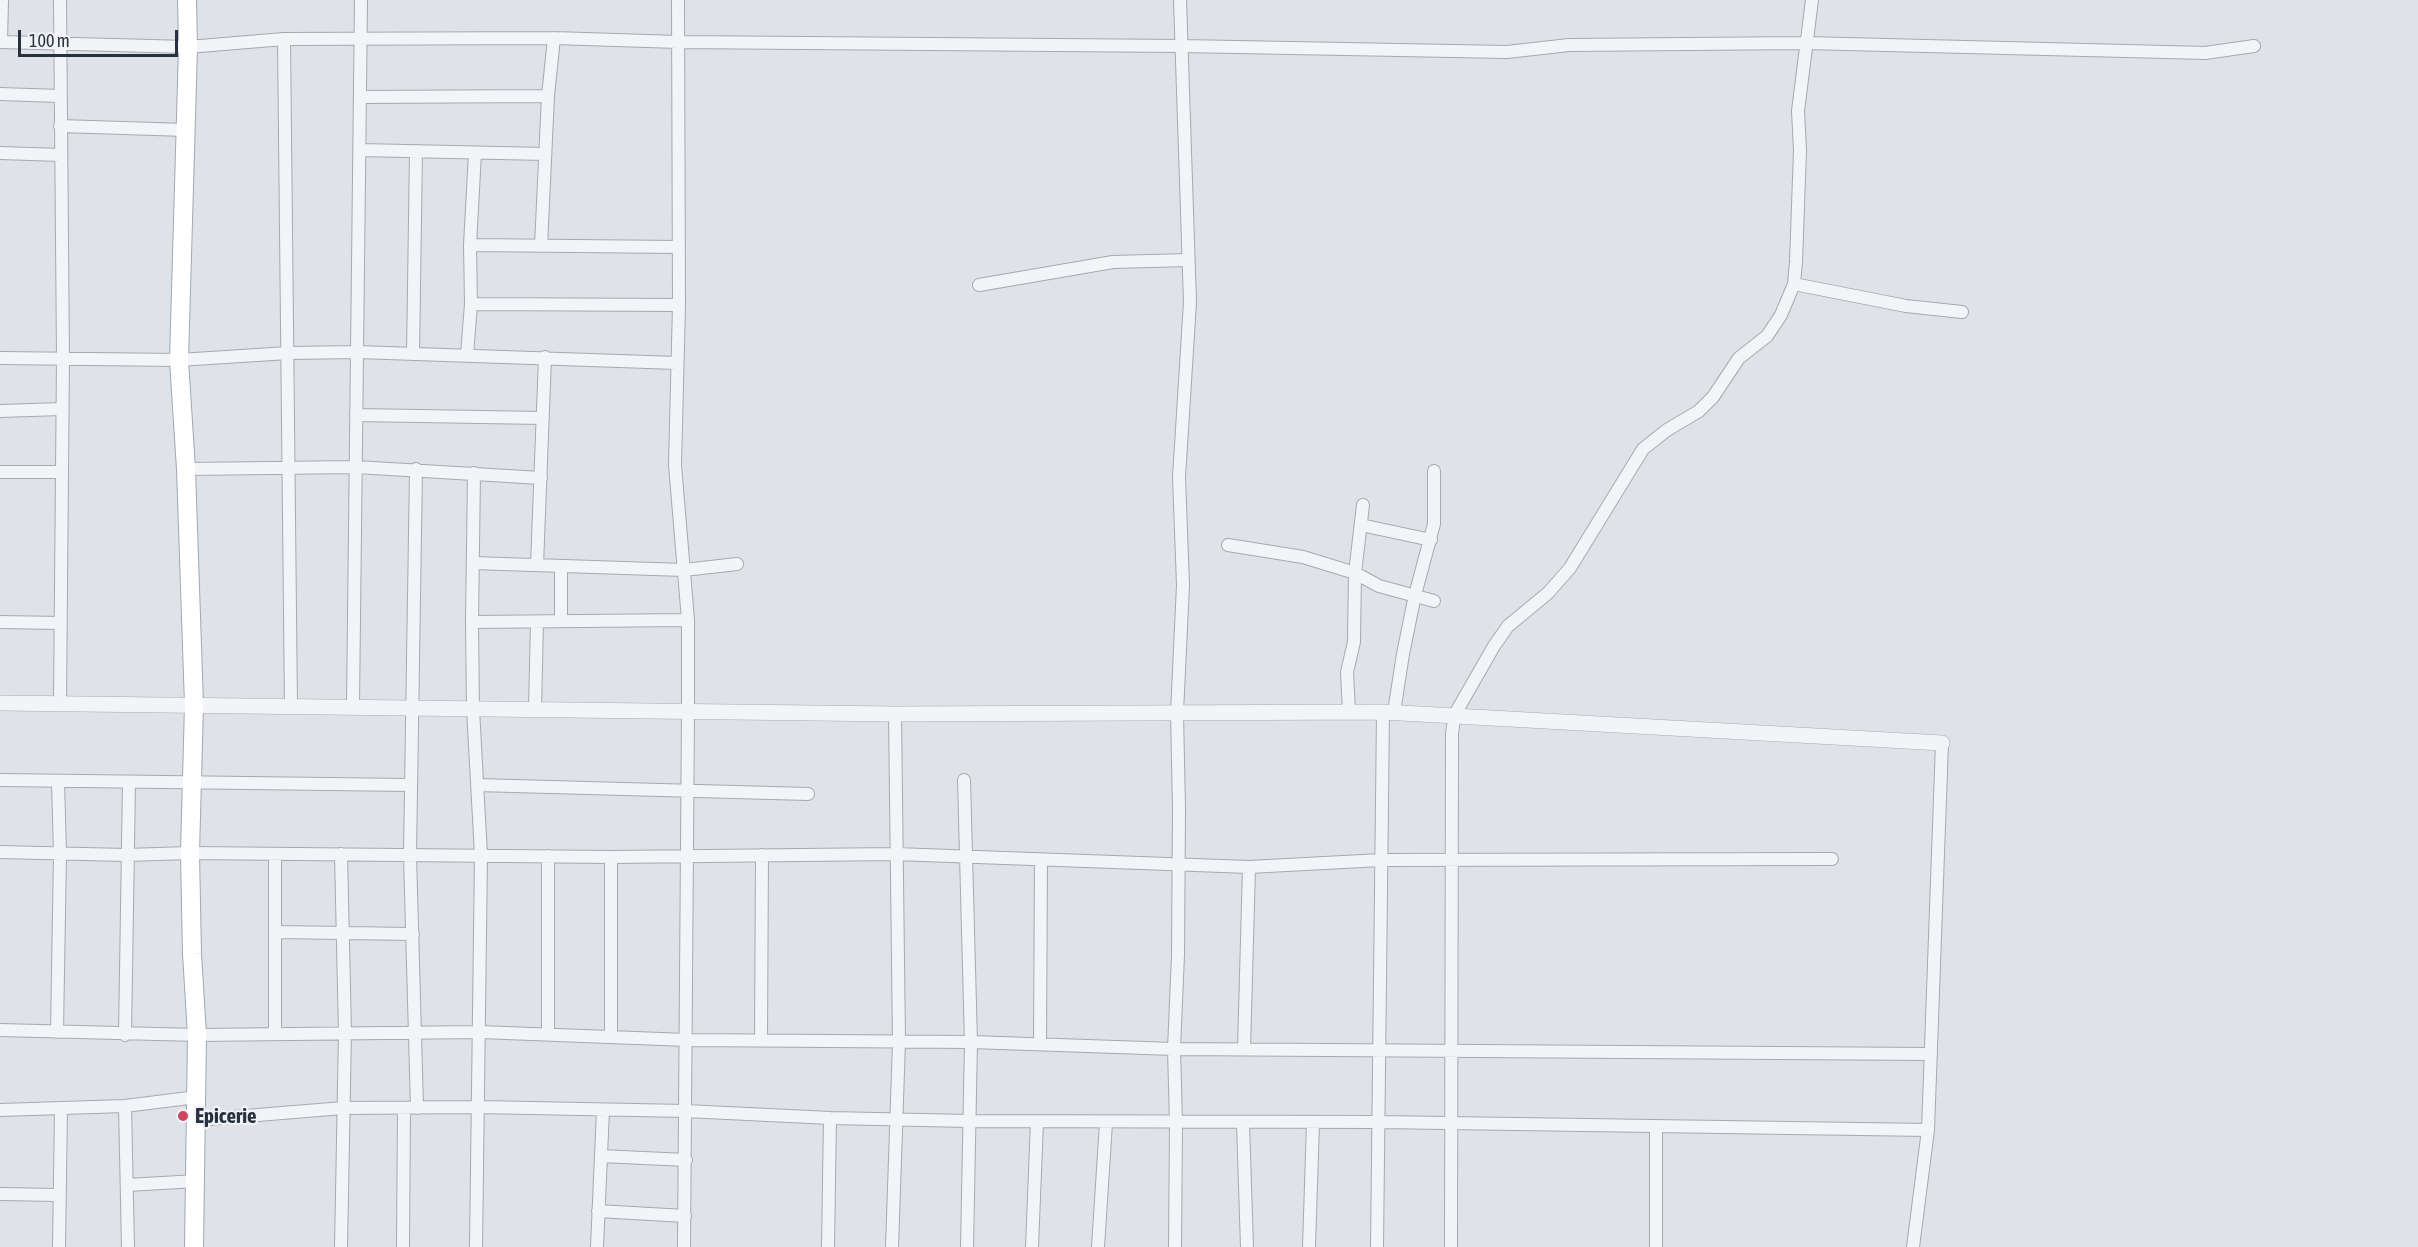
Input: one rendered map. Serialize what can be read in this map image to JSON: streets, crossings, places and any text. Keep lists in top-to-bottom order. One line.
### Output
{"places":["Epicerie"],"scale_bar":"100 m"}
